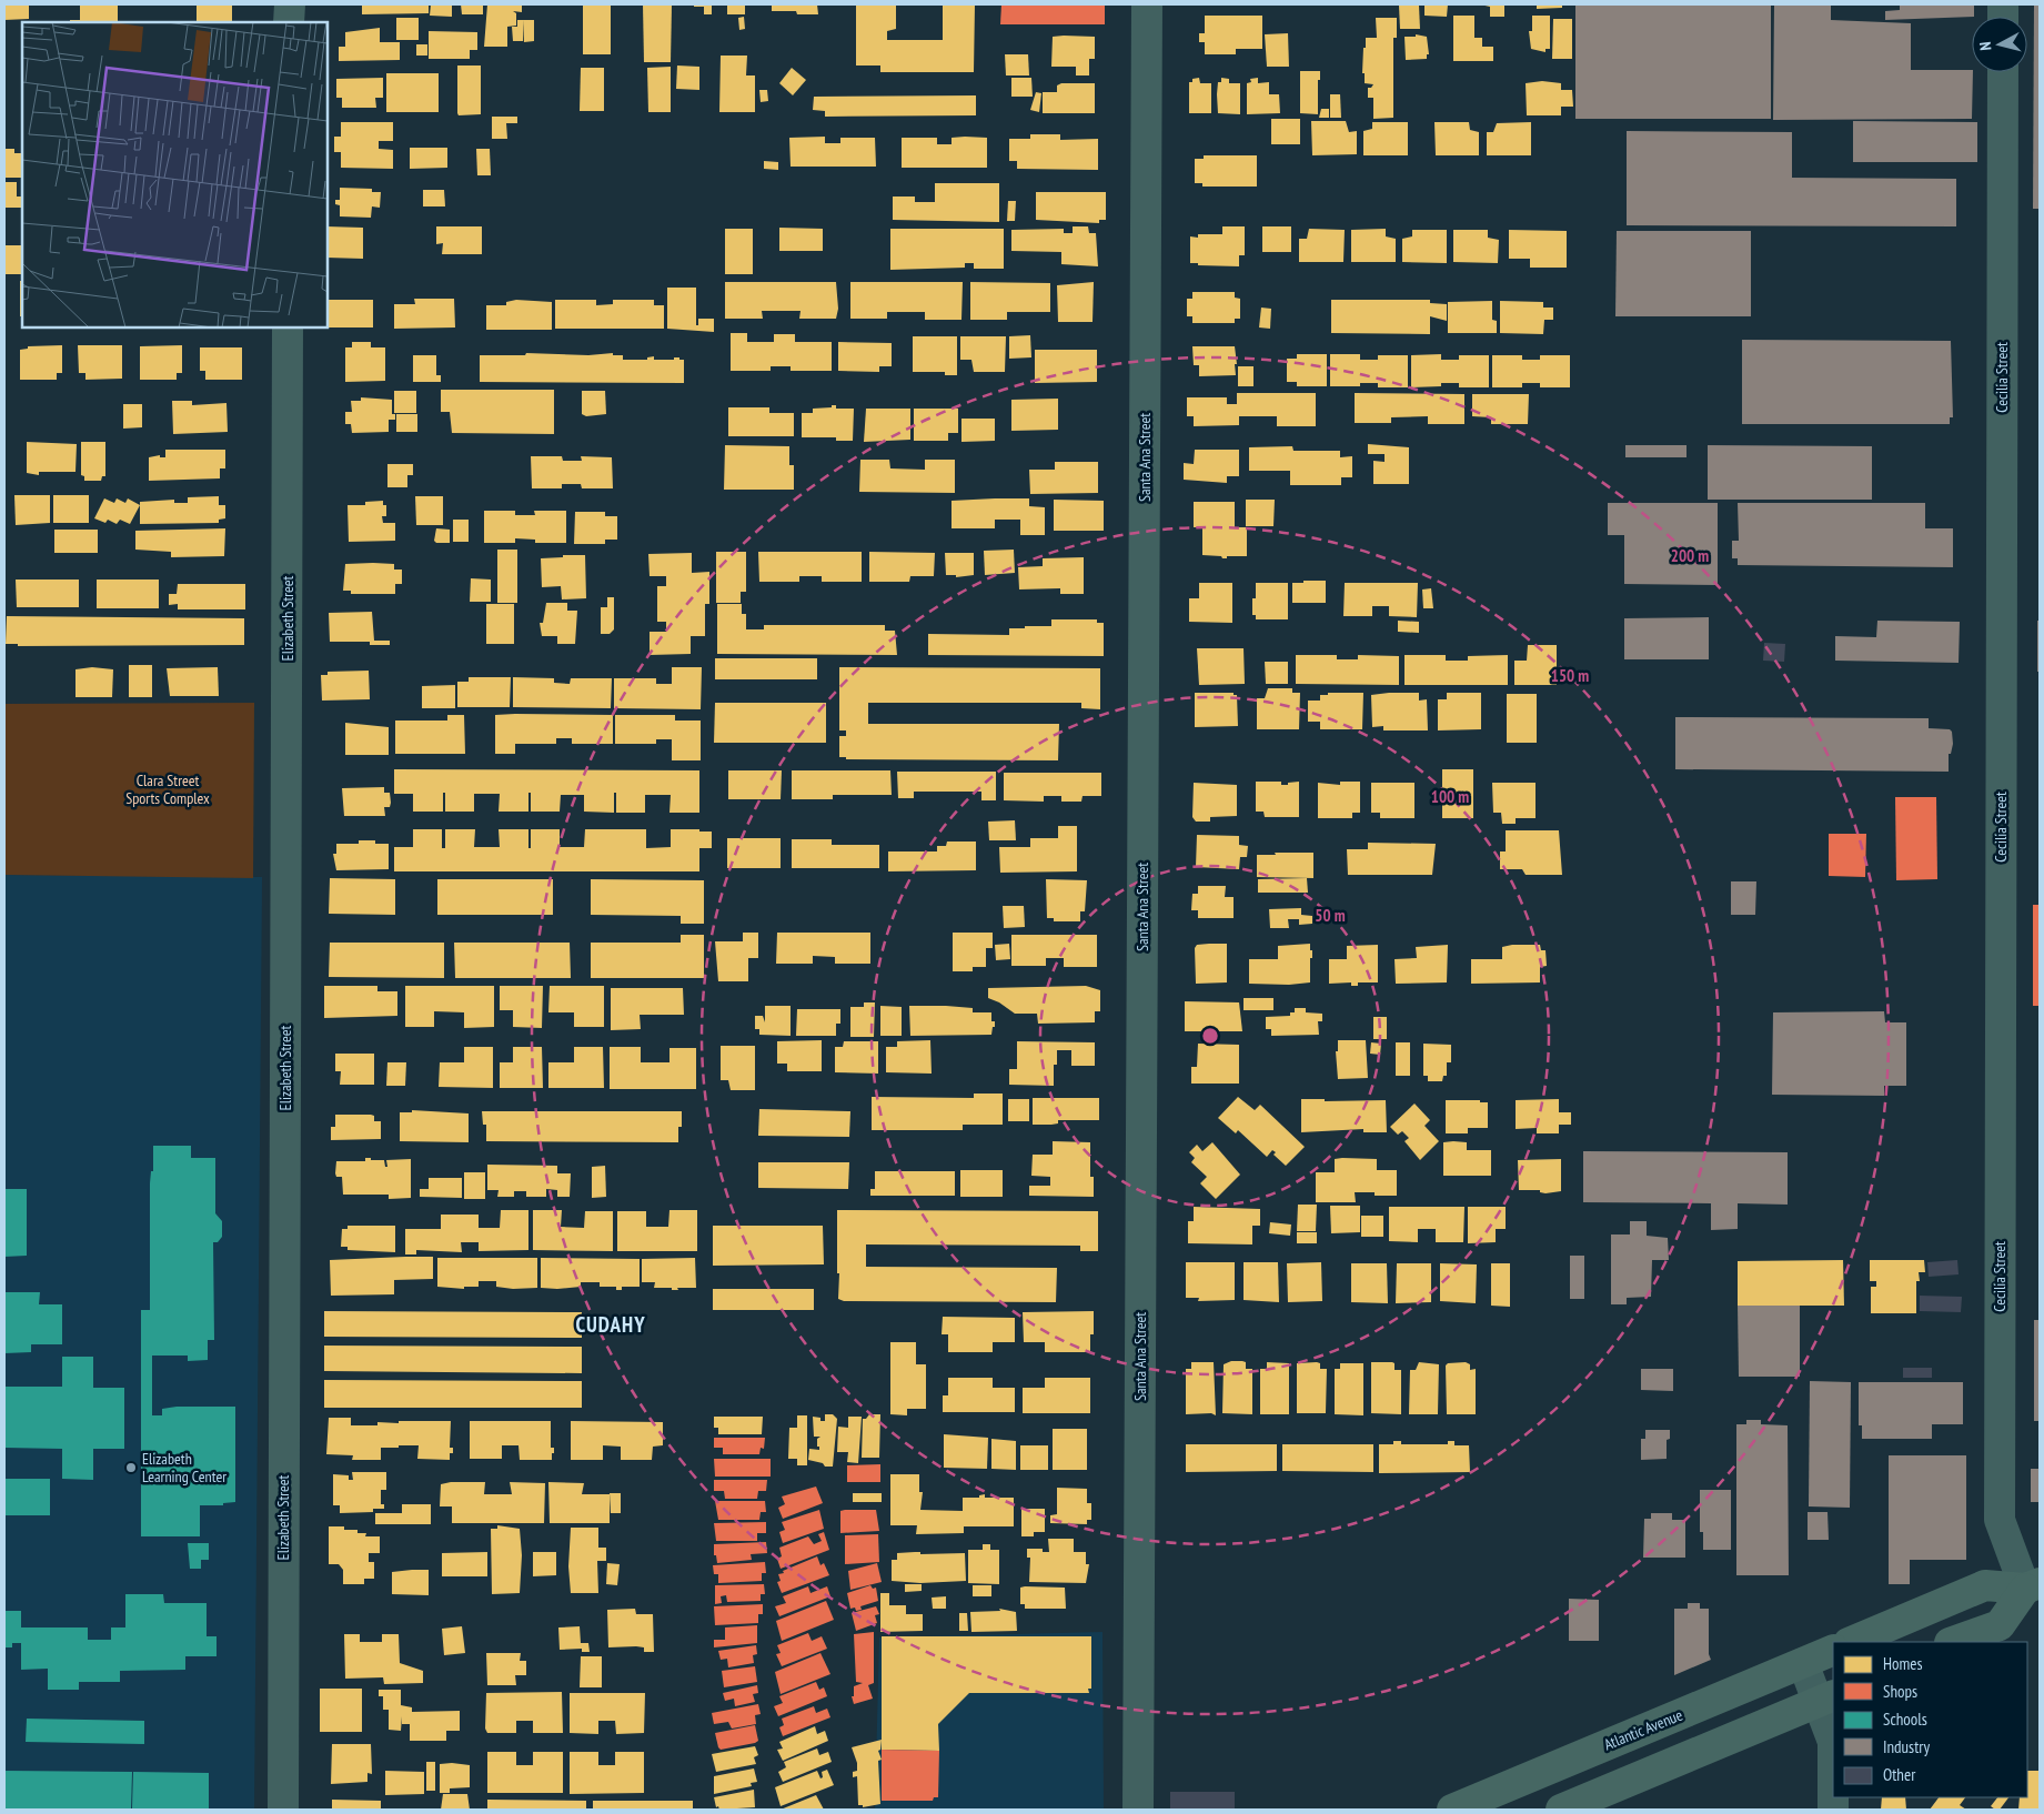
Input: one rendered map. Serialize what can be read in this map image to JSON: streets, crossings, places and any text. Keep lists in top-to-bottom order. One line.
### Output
{"streets":{"main road":["Atlantic Avenue"],"street":["Cecilia Street","Santa Ana Street","Elizabeth Street"]},"districts":["CUDAHY"],"parks":["Clara Street Sports Complex"],"places":["Elizabeth Learning Center"],"legend":["Homes","Shops","Schools","Industry","Other"],"north":"left","rings":["200 m","150 m","100 m","50 m"]}
